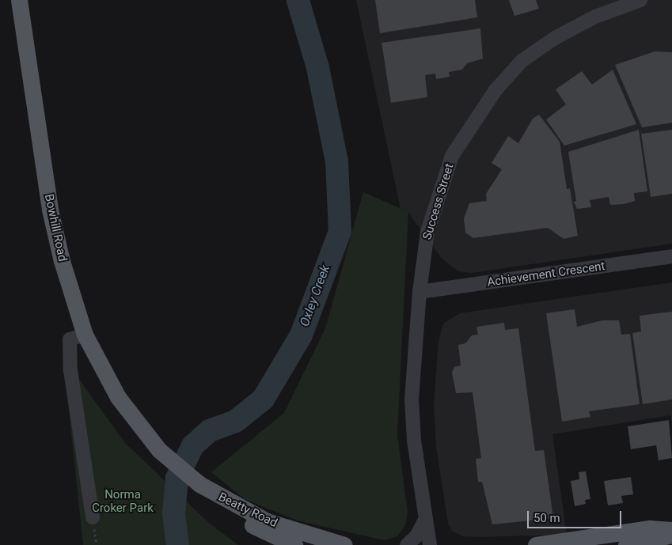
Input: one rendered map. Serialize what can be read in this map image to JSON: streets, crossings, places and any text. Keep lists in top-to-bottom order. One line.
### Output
{"streets":{"main road":["Bowhill Road","Beatty Road"],"street":["Success Street","Achievement Crescent"]},"crossings":[["Success Street","Achievement Crescent"],["Bowhill Road","Beatty Road"]],"water":["Oxley Creek"],"parks":["Norma Croker Park"],"scale_bar":"50 m"}
